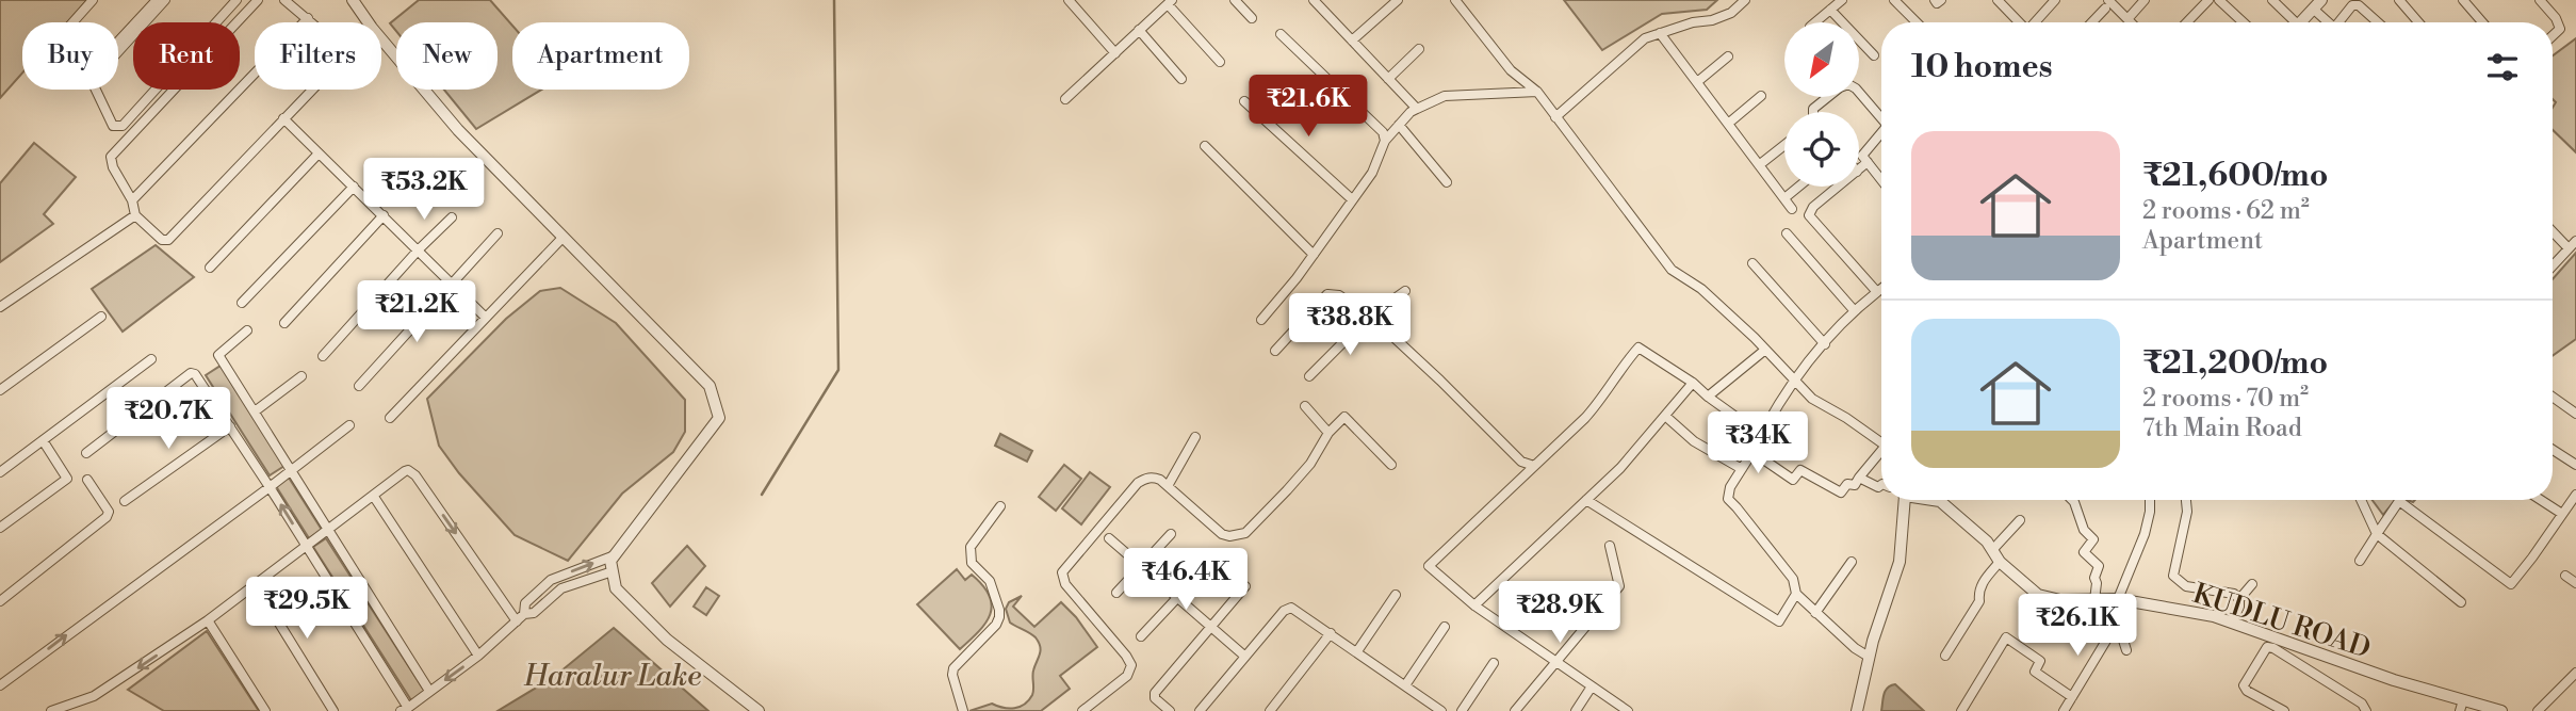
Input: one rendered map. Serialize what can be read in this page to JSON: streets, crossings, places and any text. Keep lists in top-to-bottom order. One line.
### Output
{"streets":{"street":["KUDLU ROAD"]},"water":["Haralur Lake"],"north":"bottom left","page":{"chip":["Buy","Rent","Filters","New","Apartment"],"heading":"10 homes","price":["₹21.6K","₹53.2K","₹21.2K","₹38.8K","₹20.7K","₹34K","₹46.4K","₹29.5K","₹28.9K","₹26.1K"],"list":[{"name":"₹21,600/mo","note":"2 rooms · 62 m² · Apartment"},{"name":"₹21,200/mo","note":"2 rooms · 70 m² · 7th Main Road"}]}}
